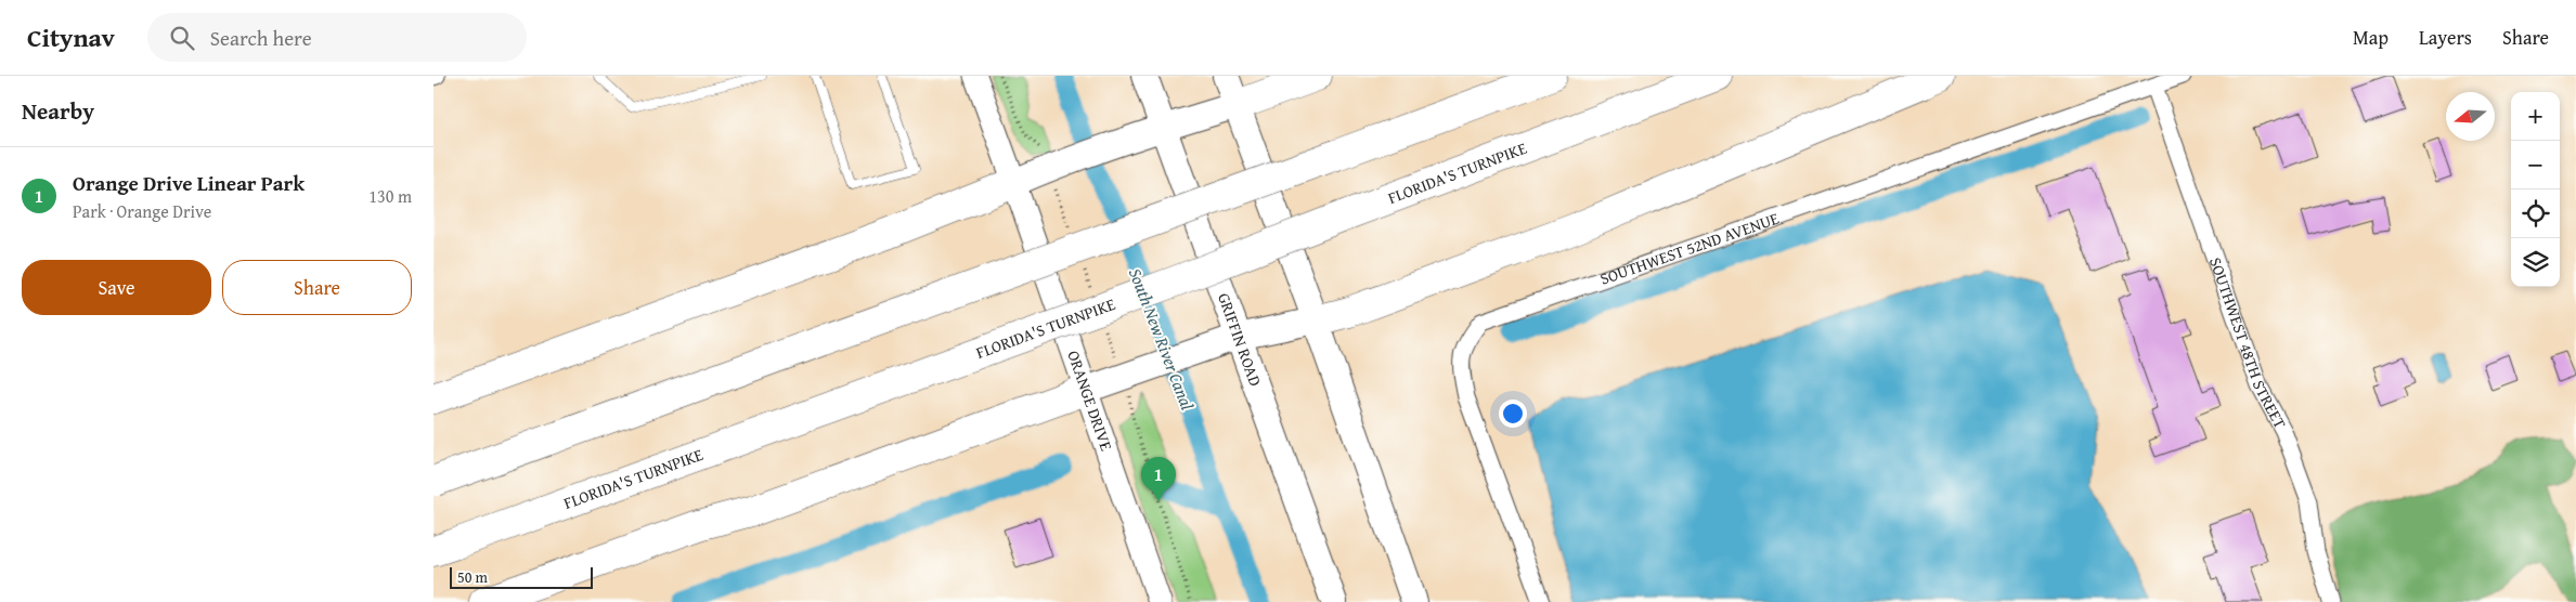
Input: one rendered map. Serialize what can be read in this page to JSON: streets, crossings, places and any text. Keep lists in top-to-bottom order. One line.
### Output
{"streets":{"highway":["FLORIDA'S TURNPIKE"],"main road":["GRIFFIN ROAD"],"street":["SOUTHWEST 52ND AVENUE","SOUTHWEST 48TH STREET","ORANGE DRIVE"]},"crossings":[["SOUTHWEST 52ND AVENUE","SOUTHWEST 48TH STREET"]],"water":["South New River Canal"],"scale_bar":"50 m","north":"left","page":{"header":"Citynav","search":"Search here","nav":["Map","Layers","Share"],"heading":"Nearby","map_buttons":["+","−"],"list":[{"mark":"1","name":"Orange Drive Linear Park","note":"Park · Orange Drive","value":"130 m"}],"buttons":["Save","Share"],"pins":"1","scale":"50 m"}}
